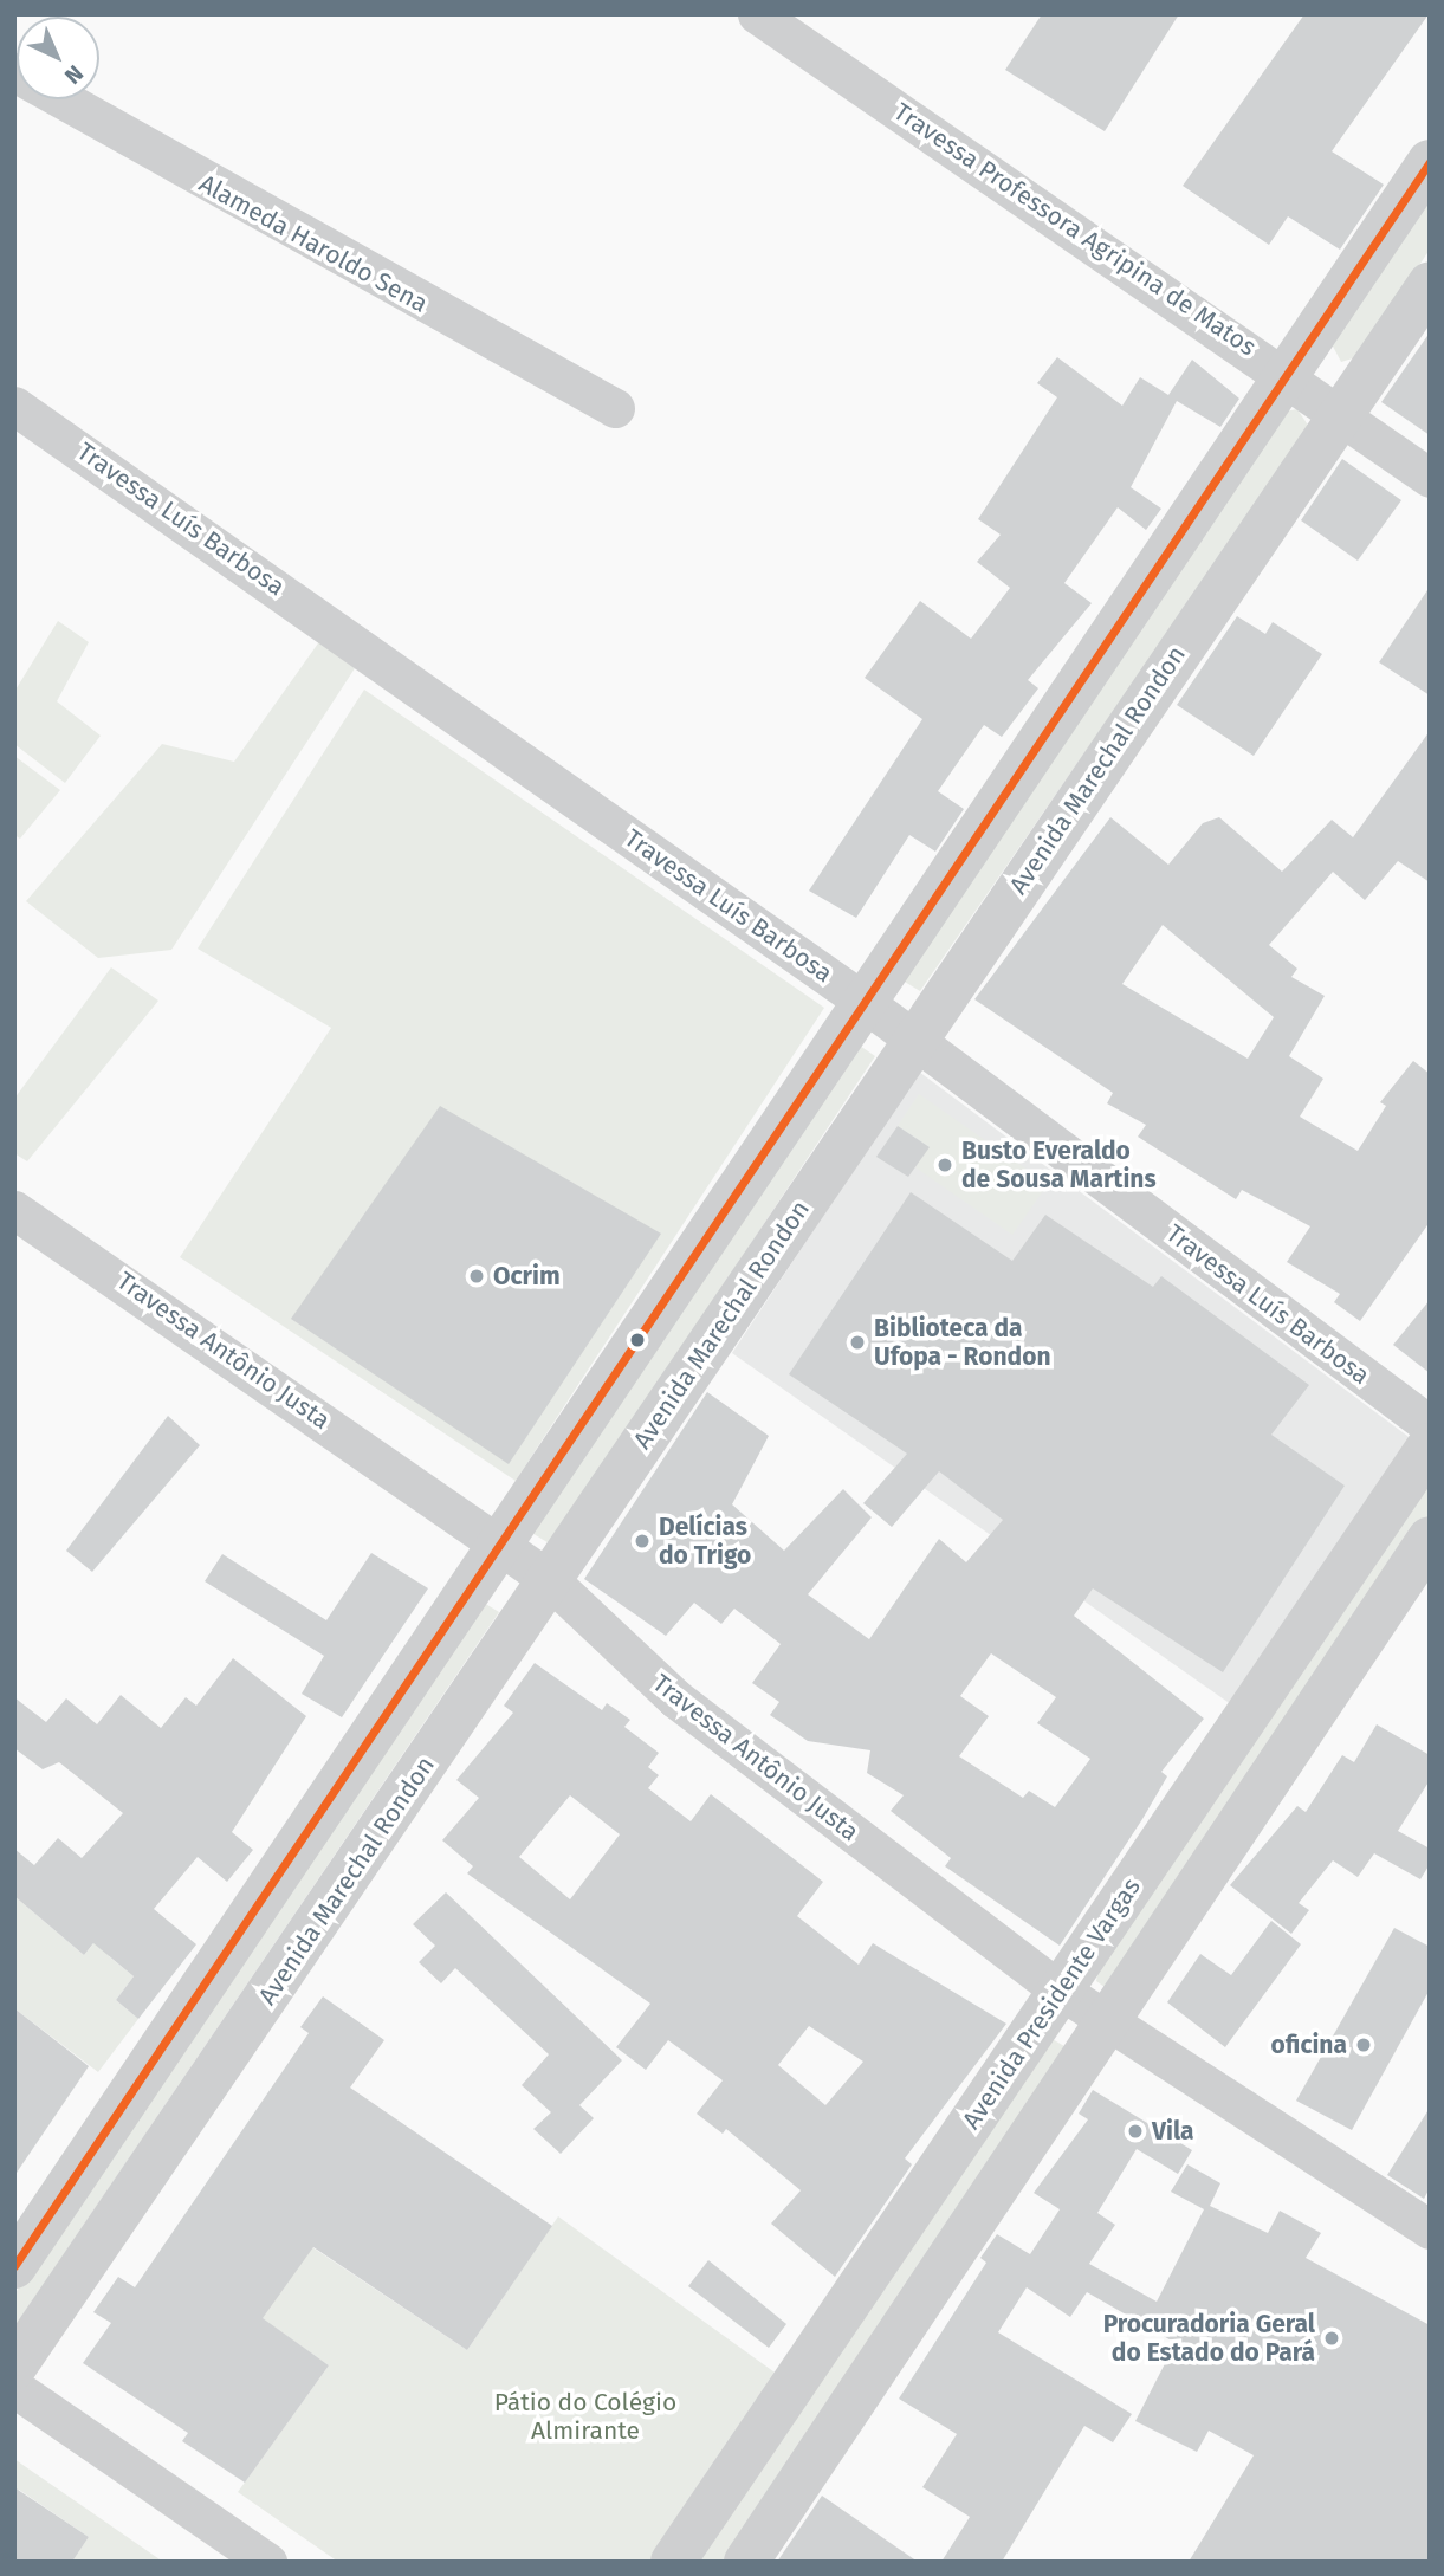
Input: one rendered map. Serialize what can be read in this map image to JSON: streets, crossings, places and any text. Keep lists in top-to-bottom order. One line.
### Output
{"streets":{"street":["Travessa Professora Agripina de Matos","Alameda Haroldo Sena","Travessa Luís Barbosa","Avenida Marechal Rondon","Travessa Antônio Justa","Avenida Presidente Vargas"]},"crossings":[["Travessa Professora Agripina de Matos","Avenida Marechal Rondon"],["Travessa Luís Barbosa","Avenida Marechal Rondon"],["Avenida Marechal Rondon","Travessa Antônio Justa"],["Travessa Antônio Justa","Avenida Presidente Vargas"]],"parks":["Pátio do Colégio Almirante"],"places":["Busto Everaldo de Sousa Martins","Ocrim","Biblioteca da Ufopa - Rondon","Delícias do Trigo","oficina","Vila","Procuradoria Geral do Estado do Pará"],"north":"bottom right"}
